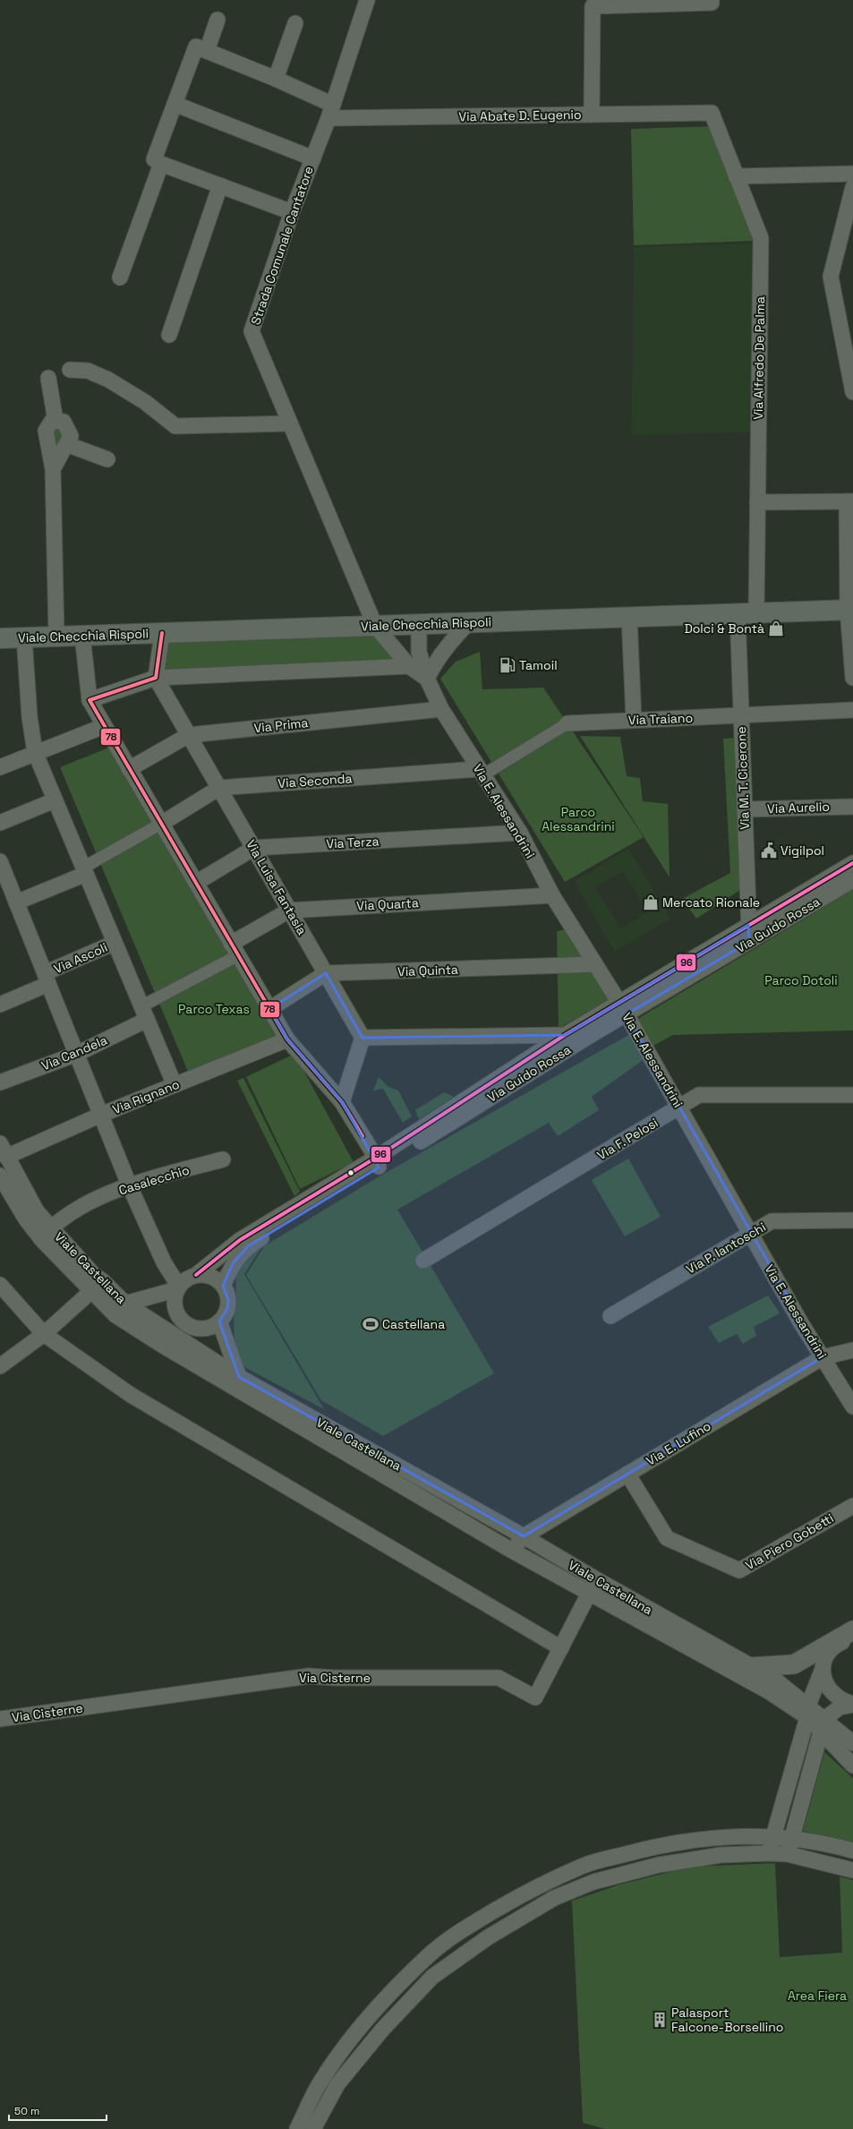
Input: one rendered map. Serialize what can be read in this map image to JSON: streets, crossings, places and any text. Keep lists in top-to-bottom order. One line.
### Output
{"streets":{"main road":["Viale Checchia Rispoli"],"street":["Via Abate D. Eugenio","Strada Comunale Cantatore","Via Alfredo De Palma","Via Traiano","Via Prima","Via M. T. Cicerone","Via Seconda","Via Aurelio","Via E. Alessandrini","Via Terza","Via Luisa Fantasia","Via Quarta","Via Guido Rossa","Via Ascoli","Via Quinta","Via Candela","Via Rignano","Via F. Pelosi","Casalecchio","Via P. Iantoschi","Viale Castellana","Via E. Lufino","Via Piero Gobetti","Via Cisterne"]},"crossings":[["Via Abate D. Eugenio","Strada Comunale Cantatore"],["Via Abate D. Eugenio","Via Alfredo De Palma"],["Strada Comunale Cantatore","Viale Checchia Rispoli"],["Strada Comunale Cantatore","Via E. Alessandrini"],["Via Alfredo De Palma","Viale Checchia Rispoli"],["Viale Checchia Rispoli","Via M. T. Cicerone"],["Viale Checchia Rispoli","Via E. Alessandrini"],["Via Traiano","Via M. T. Cicerone"],["Via Traiano","Via Seconda"],["Via Traiano","Via E. Alessandrini"],["Via Prima","Via E. Alessandrini"],["Via Prima","Via Luisa Fantasia"],["Via M. T. Cicerone","Via Aurelio"],["Via M. T. Cicerone","Via Guido Rossa"],["Via Seconda","Via E. Alessandrini"],["Via Seconda","Via Luisa Fantasia"],["Via E. Alessandrini","Via Terza"],["Via E. Alessandrini","Via Quarta"],["Via E. Alessandrini","Via Guido Rossa"],["Via E. Alessandrini","Via Quinta"],["Via E. Alessandrini","Via F. Pelosi"],["Via E. Alessandrini","Via P. Iantoschi"],["Via E. Alessandrini","Via E. Lufino"],["Via Terza","Via Luisa Fantasia"],["Via Luisa Fantasia","Via Quarta"],["Via Luisa Fantasia","Via Quinta"],["Via Rignano","Viale Castellana"],["Casalecchio","Viale Castellana"],["Viale Castellana","Via E. Lufino"],["Viale Castellana","Via Cisterne"],["Via E. Lufino","Via Piero Gobetti"]],"parks":["Parco Alessandrini","Parco Dotoli","Parco Texas","Area Fiera"],"places":{"shop":["Dolci & Bontà","Mercato Rionale"],"fuel station":["Tamoil"],"public building":["Vigilpol"],"sports":["Castellana"],"building":["Palasport Falcone-Borsellino"]},"lines":["transit line 78","transit line 96"],"scale_bar":"50 m"}
